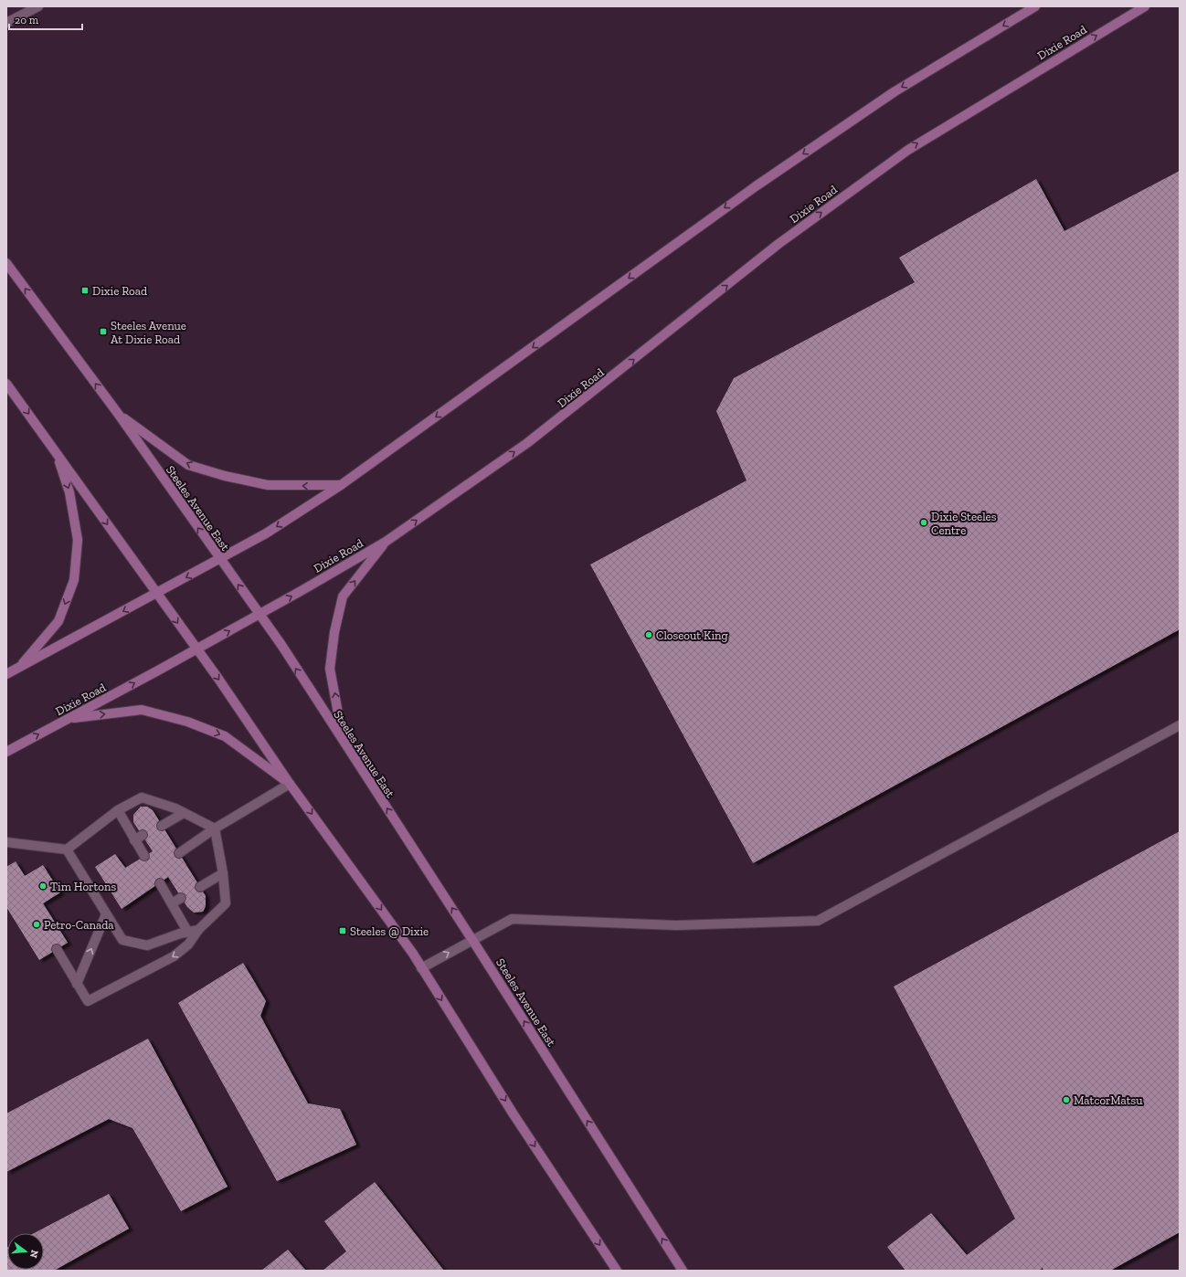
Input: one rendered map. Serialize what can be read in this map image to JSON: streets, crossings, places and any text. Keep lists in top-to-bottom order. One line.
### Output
{"streets":{"main road":["Dixie Road","Steeles Avenue East"]},"crossings":[["Dixie Road","Steeles Avenue East"]],"places":{"transit":["Dixie Road","Steeles Avenue At Dixie Road","Steeles @ Dixie"],"other":["Dixie Steeles Centre","Closeout King","Tim Hortons","Petro-Canada","MatcorMatsu"]},"scale_bar":"20 m","north":"right"}
